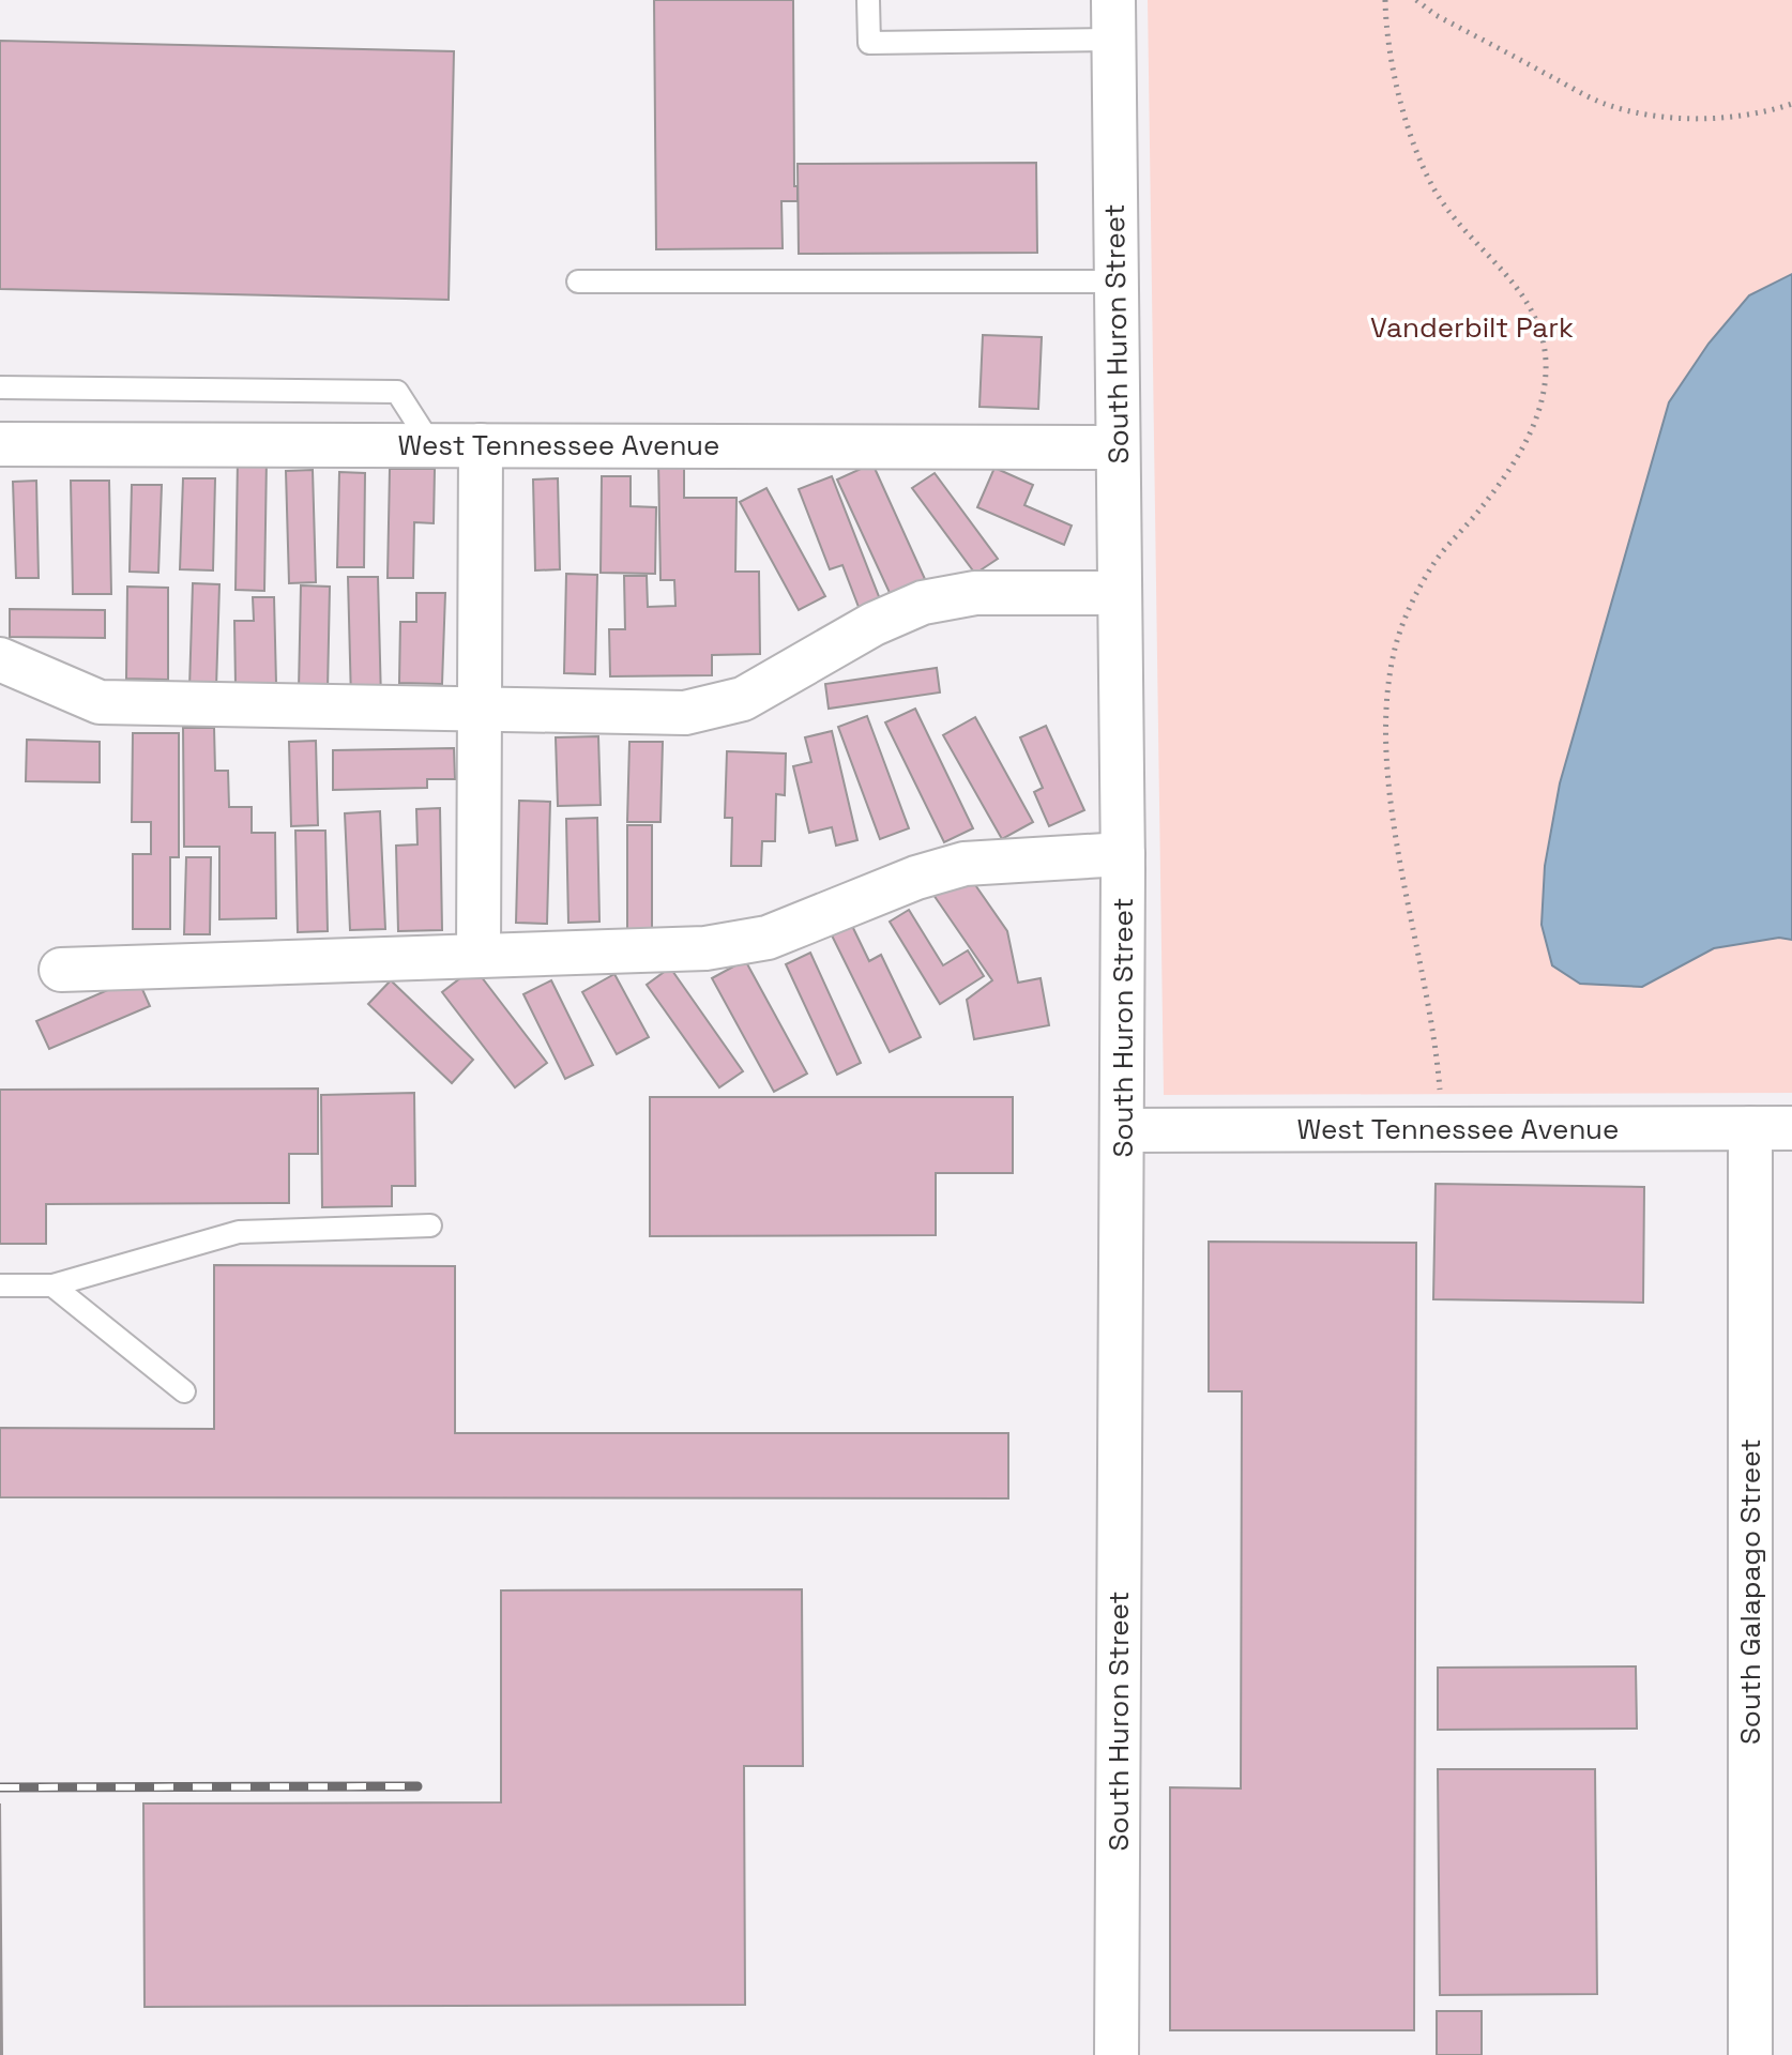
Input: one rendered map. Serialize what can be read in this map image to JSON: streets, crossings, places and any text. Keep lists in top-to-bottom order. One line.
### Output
{"streets":{"street":["South Huron Street","West Tennessee Avenue","South Galapago Street"]},"crossings":[["South Huron Street","West Tennessee Avenue"],["West Tennessee Avenue","South Galapago Street"]],"parks":["Vanderbilt Park"]}
